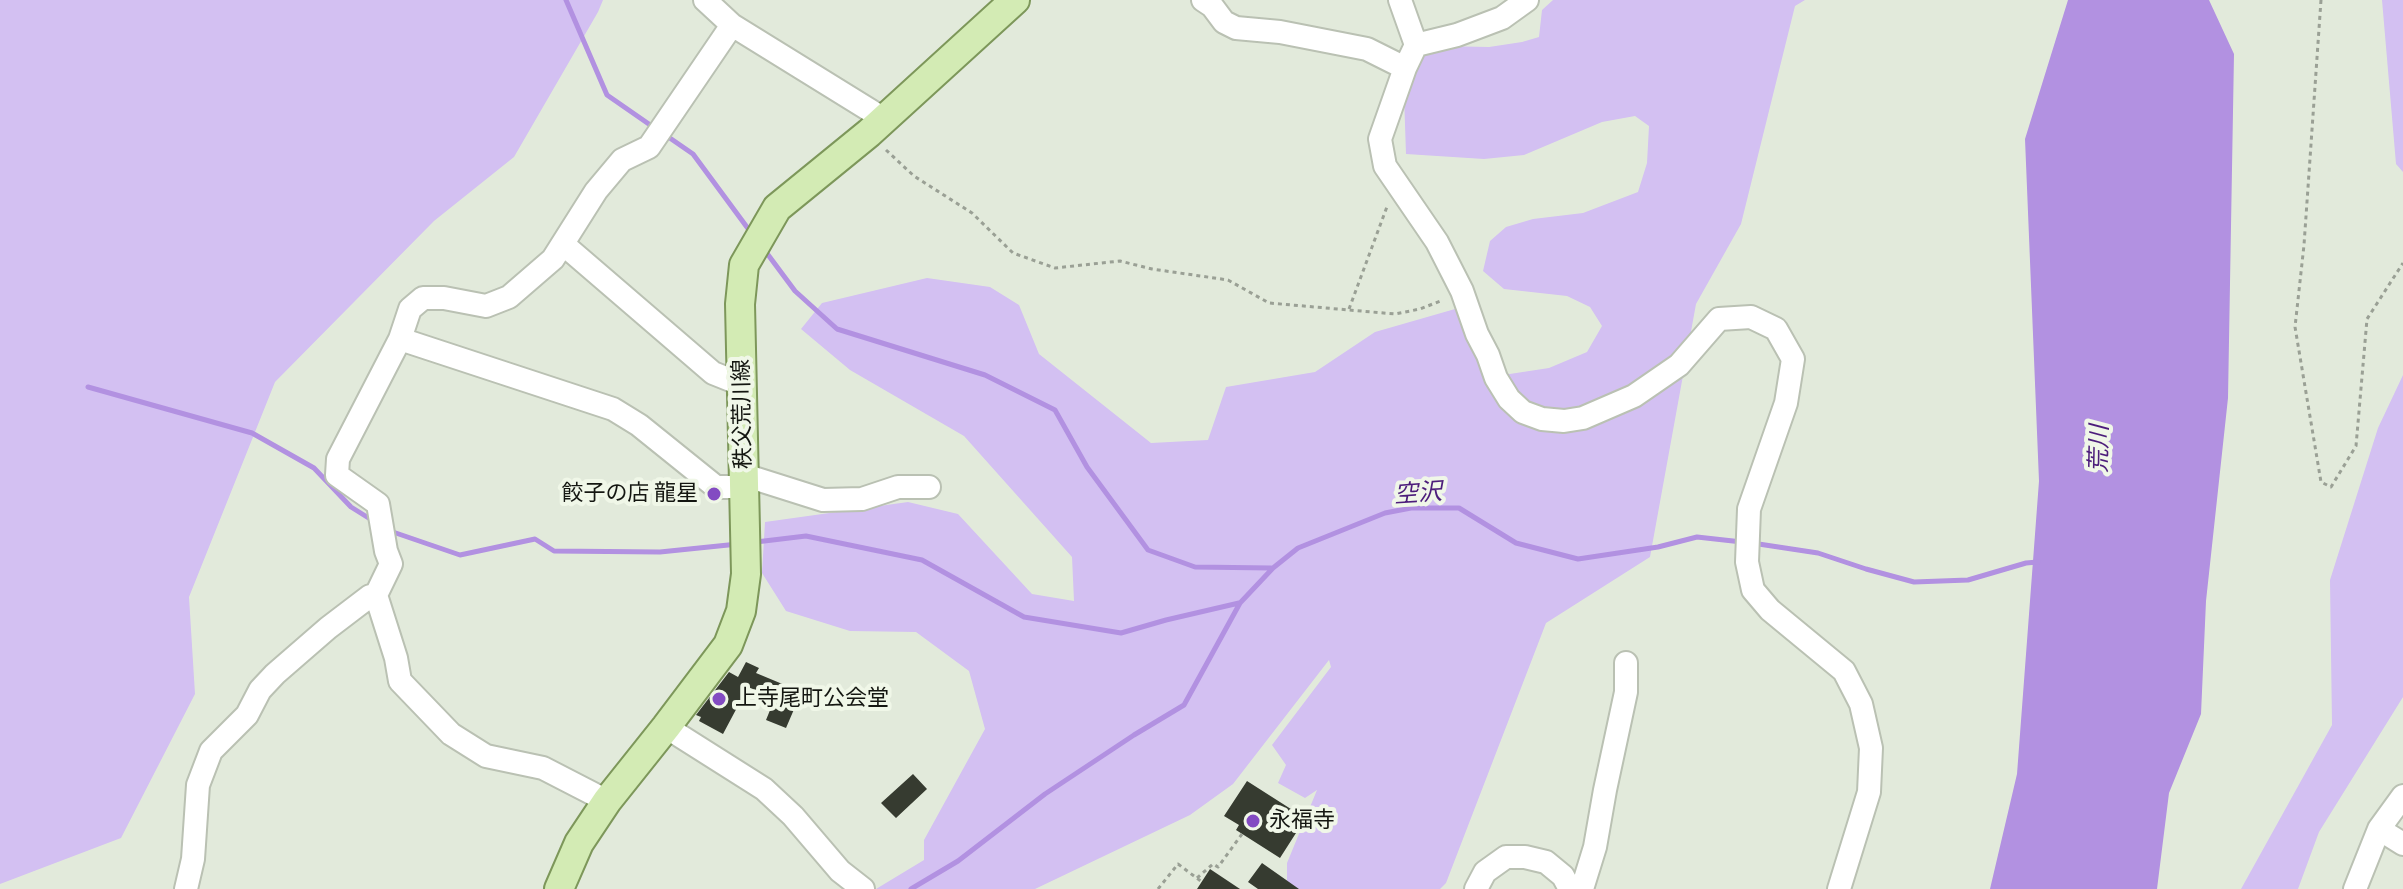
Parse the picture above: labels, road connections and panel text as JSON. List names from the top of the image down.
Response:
{
  "streets": {
    "main road": ["秩父荒川線"]
  },
  "water": ["荒川", "空沢"],
  "places": ["餃子の店 龍星", "上寺尾町公会堂", "永福寺"]
}
